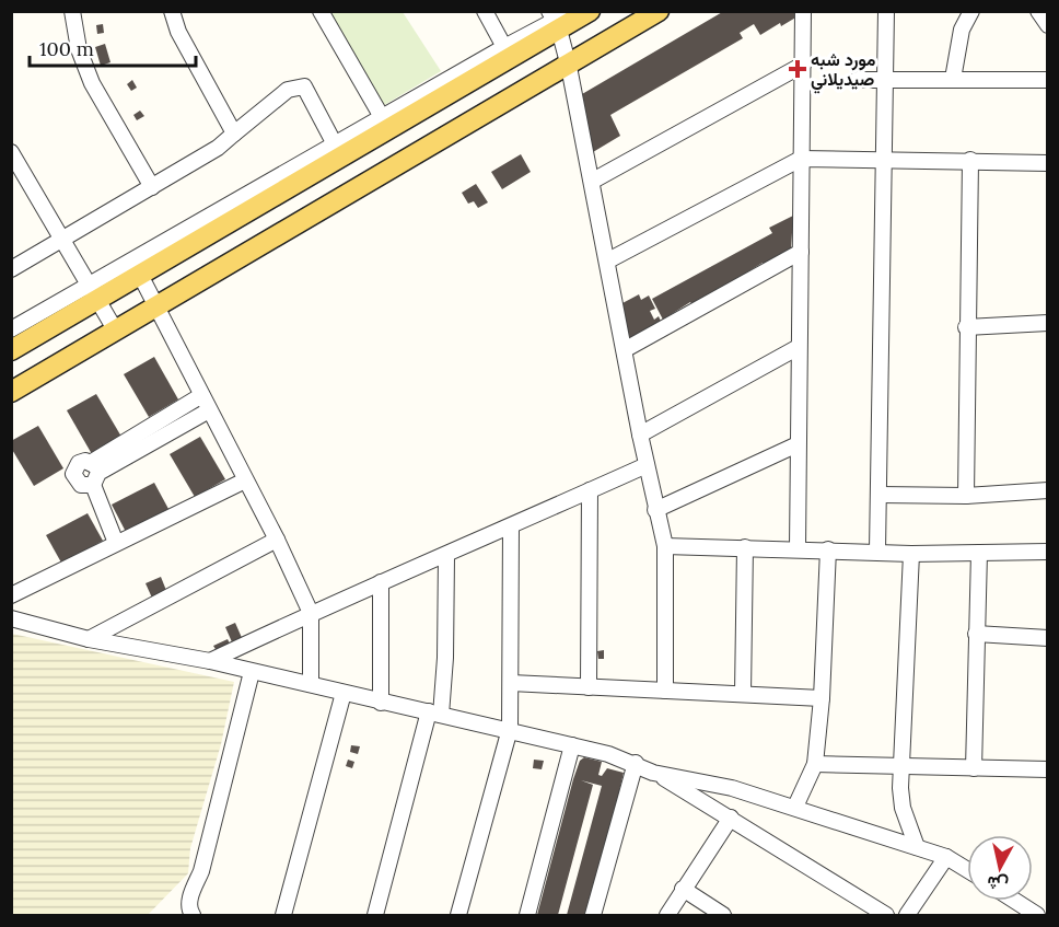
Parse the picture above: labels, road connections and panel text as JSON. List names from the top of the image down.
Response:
{
  "places": {
    "health": ["مورد شبه صيديلاني"]
  },
  "scale_bar": "100 m",
  "north": "bottom"
}
